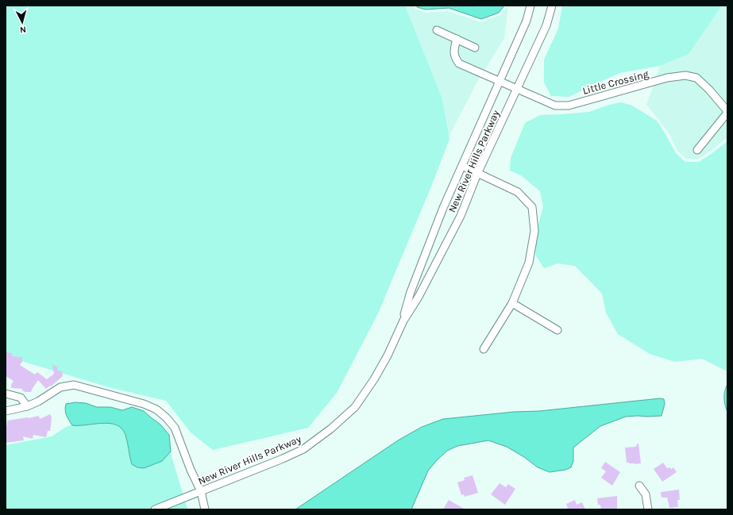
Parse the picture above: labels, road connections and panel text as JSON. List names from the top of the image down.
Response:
{
  "streets": {
    "street": ["Little Crossing", "New River Hills Parkway"]
  },
  "crossings": [
    ["Little Crossing", "New River Hills Parkway"]
  ],
  "north": "bottom"
}
